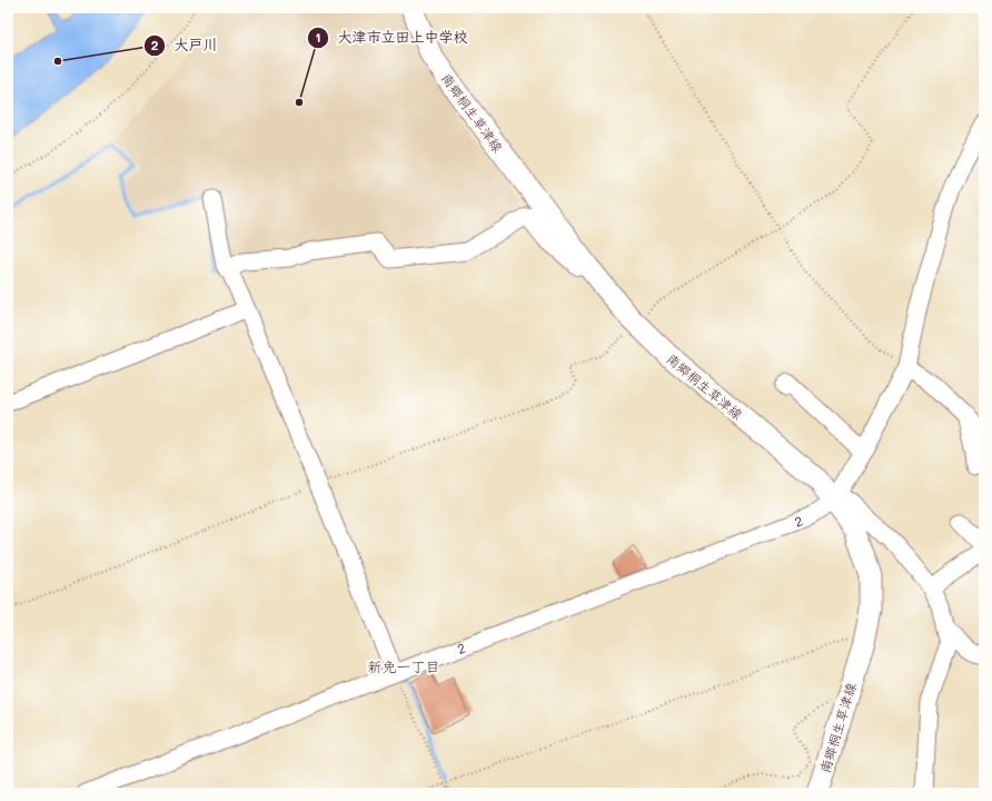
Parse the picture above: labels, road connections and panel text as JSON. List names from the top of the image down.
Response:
{
  "streets": {
    "main road": ["南郷桐生草津線"],
    "street": ["2"]
  },
  "crossings": [
    ["南郷桐生草津線", "2"]
  ],
  "districts": ["新免一丁目"],
  "places": ["大戸川", "大津市立田上中学校"]
}
